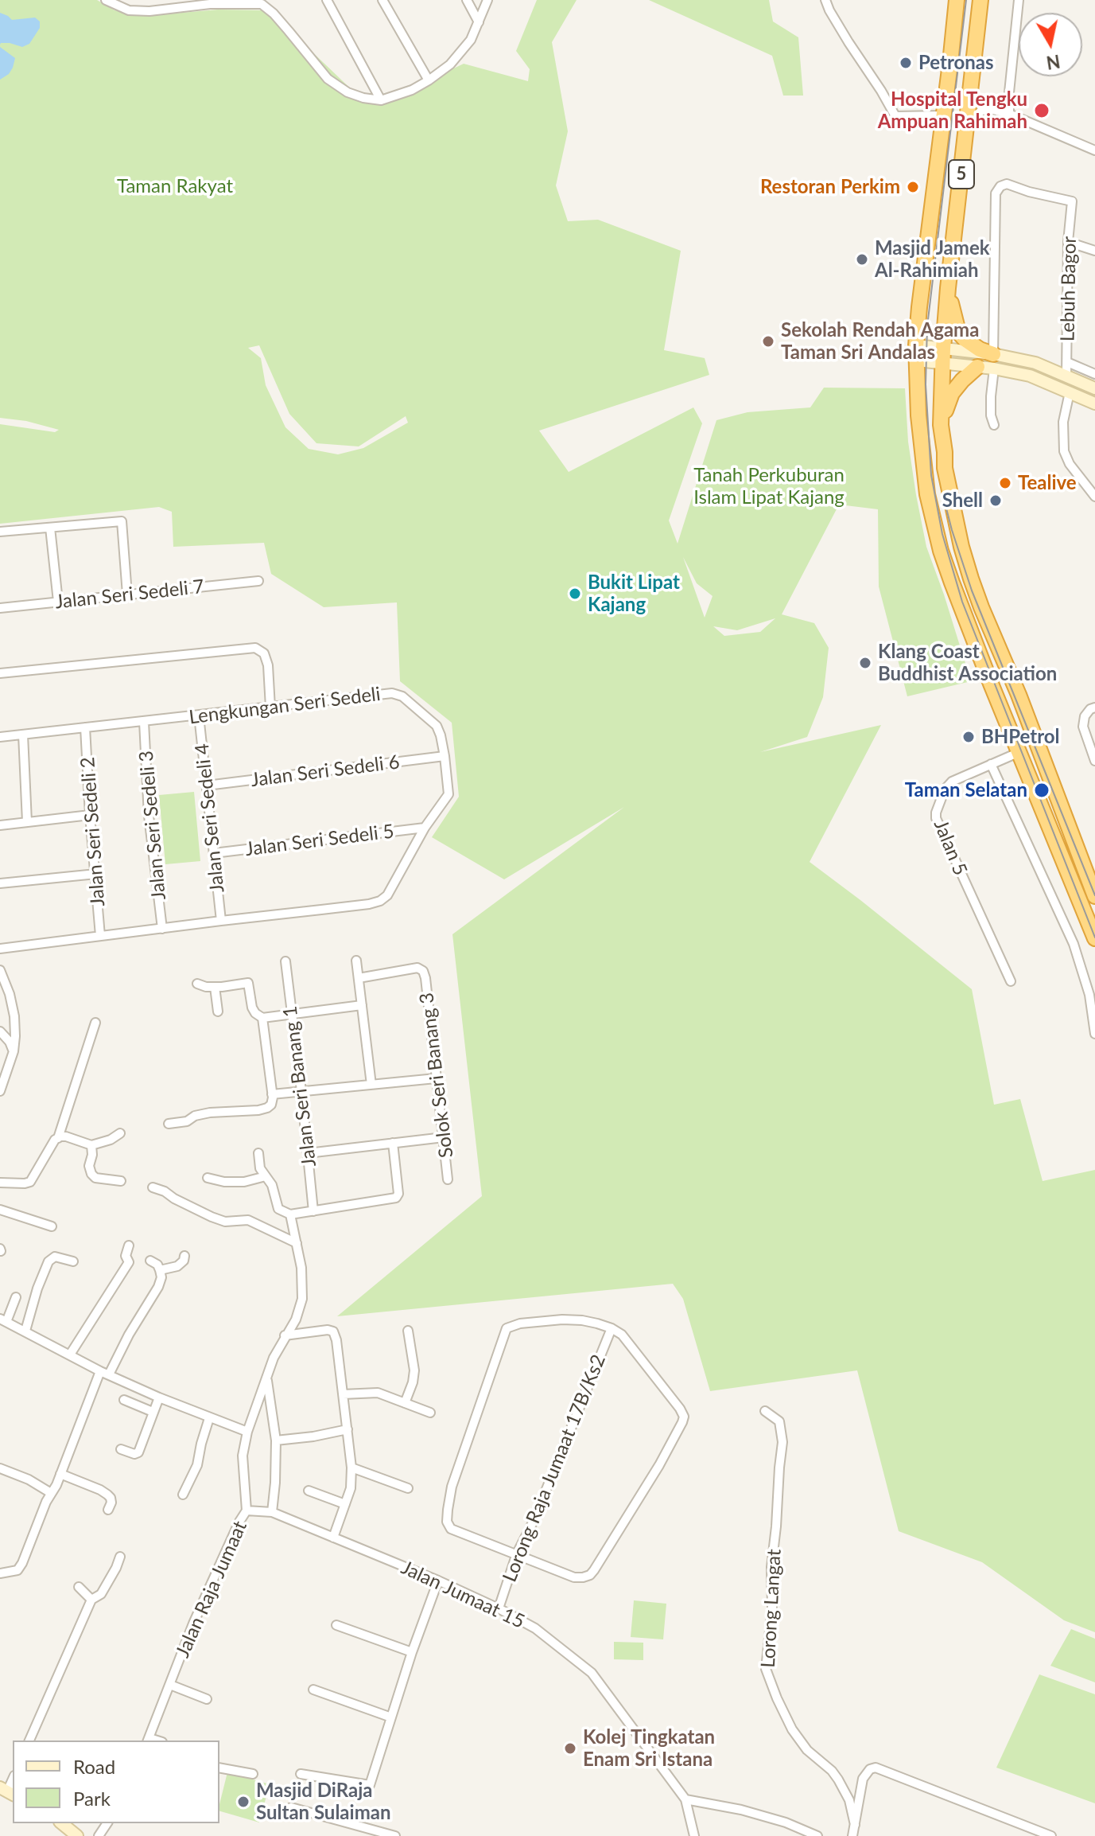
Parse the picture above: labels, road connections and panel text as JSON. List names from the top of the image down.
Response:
{
  "streets": {
    "highway": ["5"],
    "street": [
      "Lebuh Bagor",
      "Jalan Seri Sedeli 7",
      "Lengkungan Seri Sedeli",
      "Jalan Seri Sedeli 6",
      "Jalan Seri Sedeli 4",
      "Jalan Seri Sedeli 3",
      "Jalan Seri Sedeli 2",
      "Jalan Seri Sedeli 5",
      "Jalan 5",
      "Solok Seri Banang 3",
      "Jalan Seri Banang 1",
      "Lorong Raja Jumaat 17B/Ks2",
      "Jalan Raja Jumaat",
      "Jalan Jumaat 15",
      "Lorong Langat"
    ]
  },
  "crossings": [
    ["5", "Jalan 5"],
    ["Lengkungan Seri Sedeli", "Jalan Seri Sedeli 6"],
    ["Lengkungan Seri Sedeli", "Jalan Seri Sedeli 4"],
    ["Lengkungan Seri Sedeli", "Jalan Seri Sedeli 3"],
    ["Lengkungan Seri Sedeli", "Jalan Seri Sedeli 2"],
    ["Lengkungan Seri Sedeli", "Jalan Seri Sedeli 5"],
    ["Jalan Seri Sedeli 6", "Jalan Seri Sedeli 4"],
    ["Jalan Seri Sedeli 4", "Jalan Seri Sedeli 5"],
    ["Lorong Raja Jumaat 17B/Ks2", "Jalan Jumaat 15"],
    ["Jalan Raja Jumaat", "Jalan Jumaat 15"]
  ],
  "parks": ["Taman Rakyat", "Tanah Perkuburan Islam Lipat Kajang"],
  "places": [
    "Petronas",
    "Hospital Tengku Ampuan Rahimah",
    "Restoran Perkim",
    "Masjid Jamek Al-Rahimiah",
    "Sekolah Rendah Agama Taman Sri Andalas",
    "Tealive",
    "Shell",
    "Bukit Lipat Kajang",
    "Klang Coast Buddhist Association",
    "BHPetrol",
    "Taman Selatan",
    "Kolej Tingkatan Enam Sri Istana",
    "Masjid DiRaja Sultan Sulaiman"
  ],
  "legend": ["Road", "Park"],
  "north": "bottom"
}
